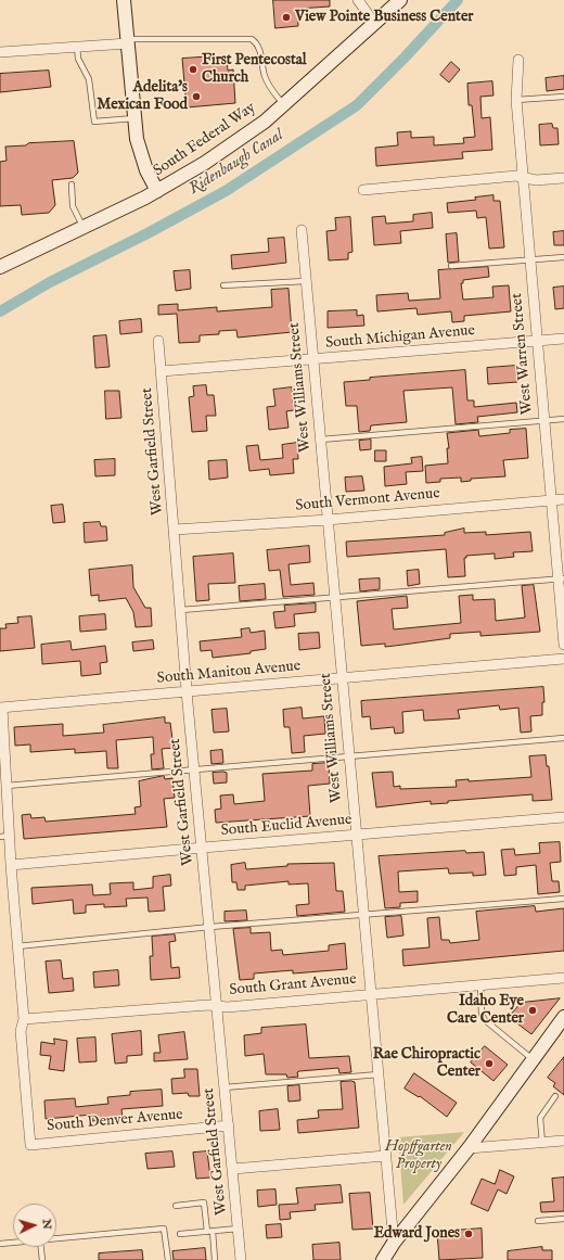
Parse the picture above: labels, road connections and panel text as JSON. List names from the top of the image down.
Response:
{
  "streets": {
    "street": [
      "South Federal Way",
      "South Michigan Avenue",
      "West Warren Street",
      "West Williams Street",
      "West Garfield Street",
      "South Vermont Avenue",
      "South Manitou Avenue",
      "South Euclid Avenue",
      "South Grant Avenue",
      "South Denver Avenue"
    ]
  },
  "crossings": [
    ["South Michigan Avenue", "West Warren Street"],
    ["South Michigan Avenue", "West Williams Street"],
    ["South Michigan Avenue", "West Garfield Street"],
    ["West Warren Street", "South Vermont Avenue"],
    ["West Williams Street", "South Vermont Avenue"],
    ["West Williams Street", "South Manitou Avenue"],
    ["West Williams Street", "South Euclid Avenue"],
    ["West Williams Street", "South Grant Avenue"],
    ["West Garfield Street", "South Vermont Avenue"],
    ["West Garfield Street", "South Manitou Avenue"],
    ["West Garfield Street", "South Euclid Avenue"],
    ["West Garfield Street", "South Grant Avenue"],
    ["West Garfield Street", "South Denver Avenue"],
    ["South Grant Avenue", "South Denver Avenue"]
  ],
  "water": ["Ridenbaugh Canal"],
  "parks": ["Hopffgarten Property"],
  "places": [
    "View Pointe Business Center",
    "First Pentecostal Church",
    "Adelita's Mexican Food",
    "Idaho Eye Care Center",
    "Rae Chiropractic Center",
    "Edward Jones"
  ],
  "north": "right"
}
